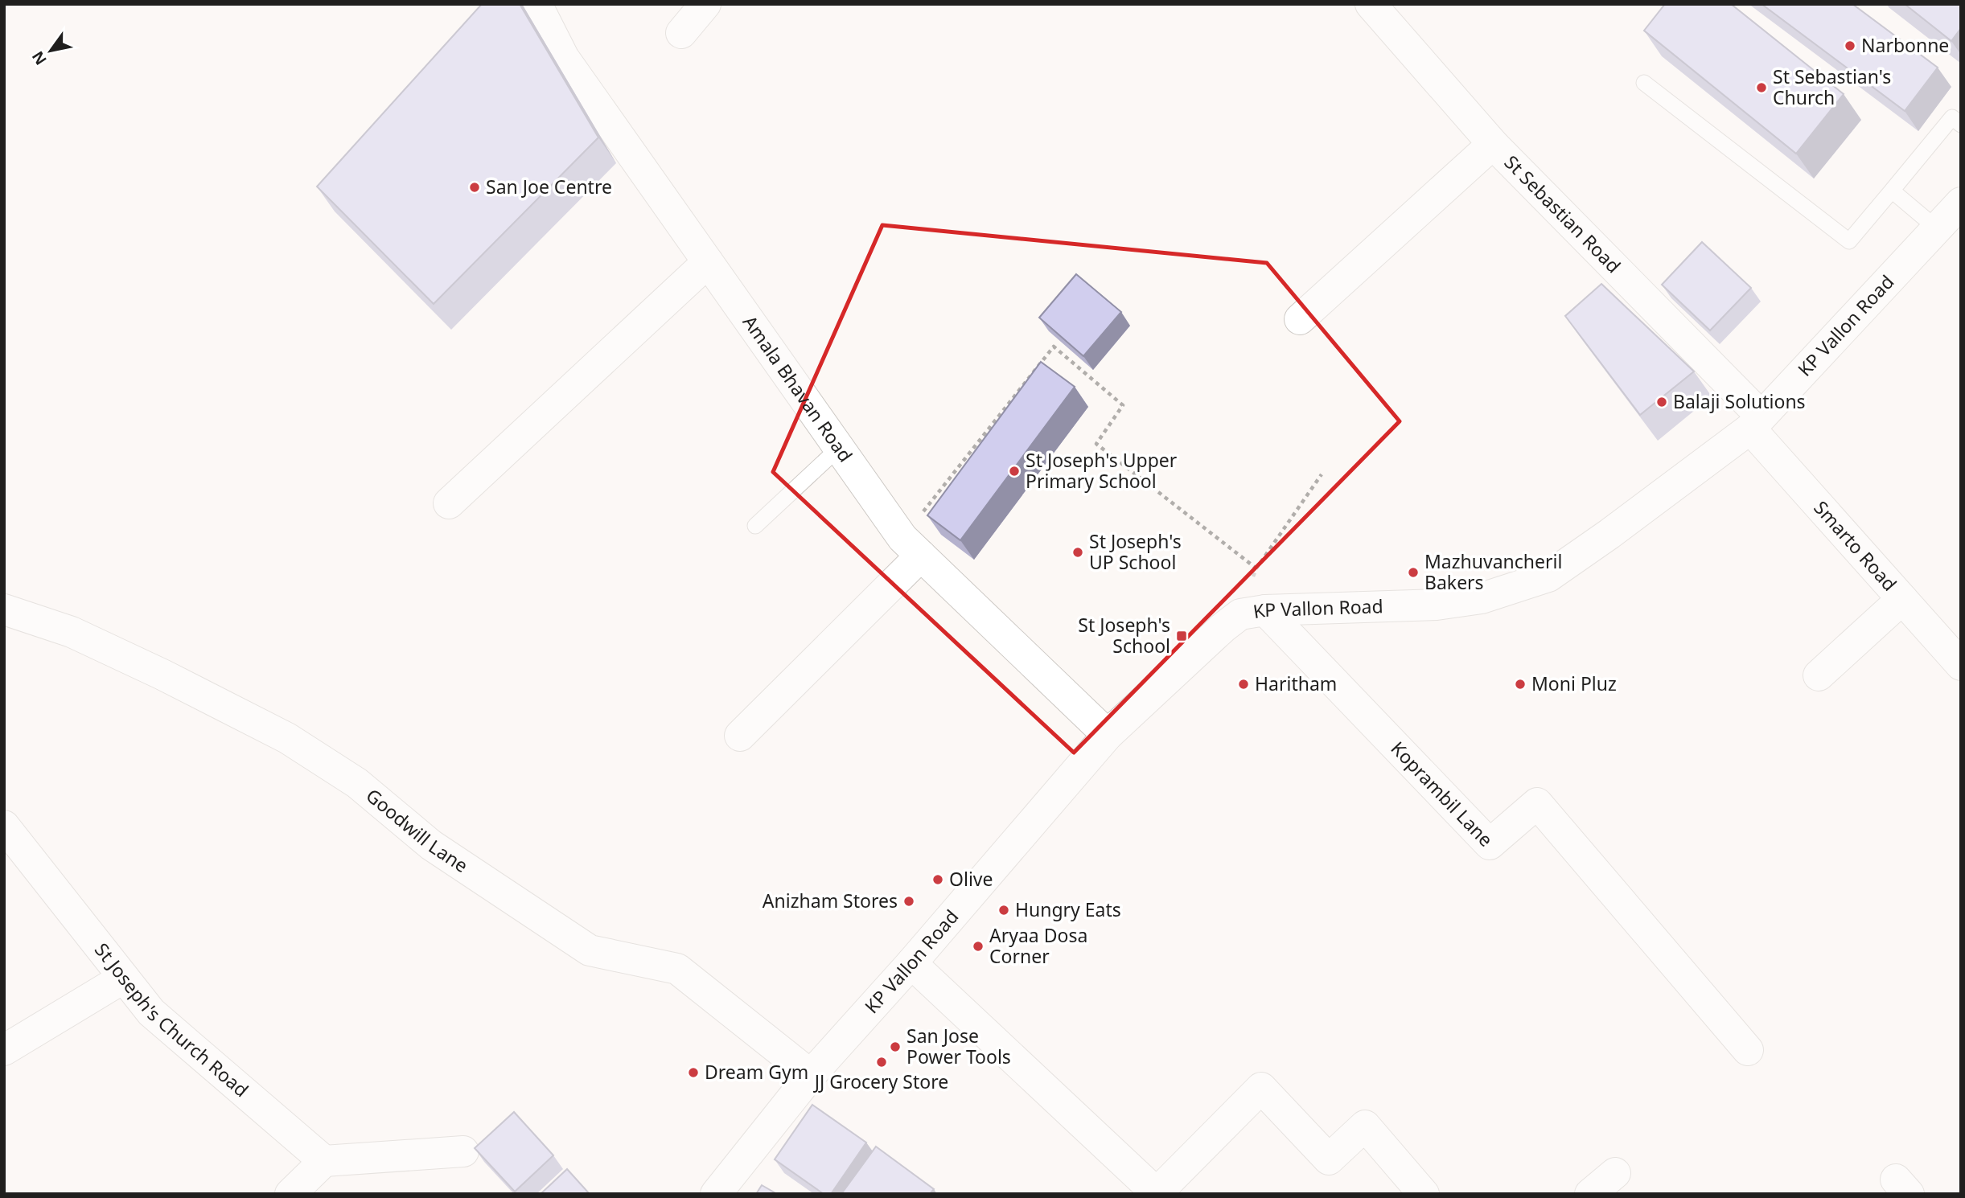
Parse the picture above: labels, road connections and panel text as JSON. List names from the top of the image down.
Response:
{
  "streets": {
    "street": [
      "St Sebastian Road",
      "KP Vallon Road",
      "Amala Bhavan Road",
      "Smarto Road",
      "Koprambil Lane",
      "Goodwill Lane",
      "St Joseph's Church Road"
    ]
  },
  "crossings": [
    ["St Sebastian Road", "KP Vallon Road"],
    ["St Sebastian Road", "Smarto Road"],
    ["KP Vallon Road", "Amala Bhavan Road"],
    ["KP Vallon Road", "Smarto Road"],
    ["KP Vallon Road", "Koprambil Lane"],
    ["KP Vallon Road", "Goodwill Lane"]
  ],
  "places": {
    "other": [
      "Narbonne",
      "St Sebastian's Church",
      "San Joe Centre",
      "Balaji Solutions",
      "St Joseph's Upper Primary School",
      "St Joseph's UP School",
      "Mazhuvancheril Bakers",
      "Haritham",
      "Moni Pluz",
      "Olive",
      "Anizham Stores",
      "Hungry Eats",
      "Aryaa Dosa Corner",
      "San Jose Power Tools",
      "JJ Grocery Store",
      "Dream Gym"
    ],
    "transit": ["St Joseph's School"]
  },
  "north": "bottom left"
}
